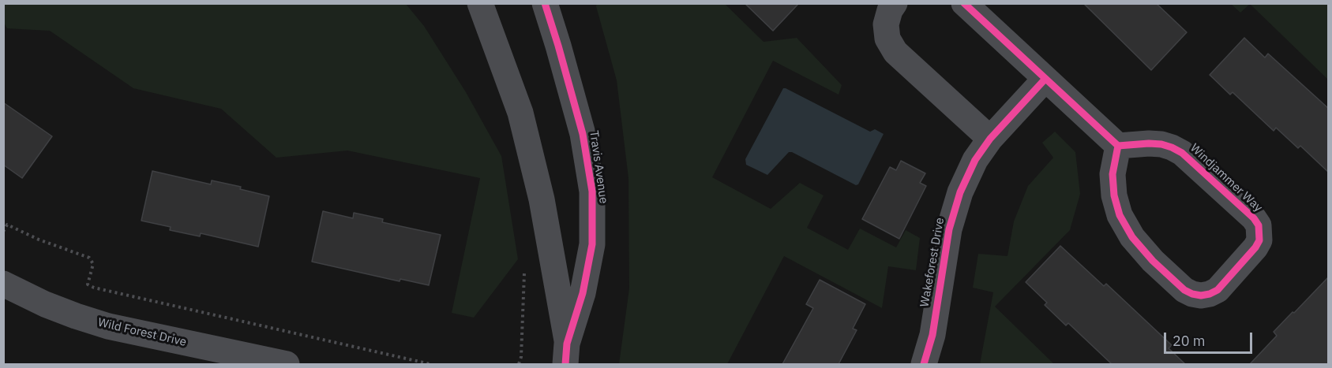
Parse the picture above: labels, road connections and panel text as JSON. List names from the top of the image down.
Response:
{
  "streets": {
    "street": [
      "Travis Avenue",
      "Windjammer Way",
      "Wakeforest Drive",
      "Wild Forest Drive"
    ]
  },
  "scale_bar": "20 m"
}
